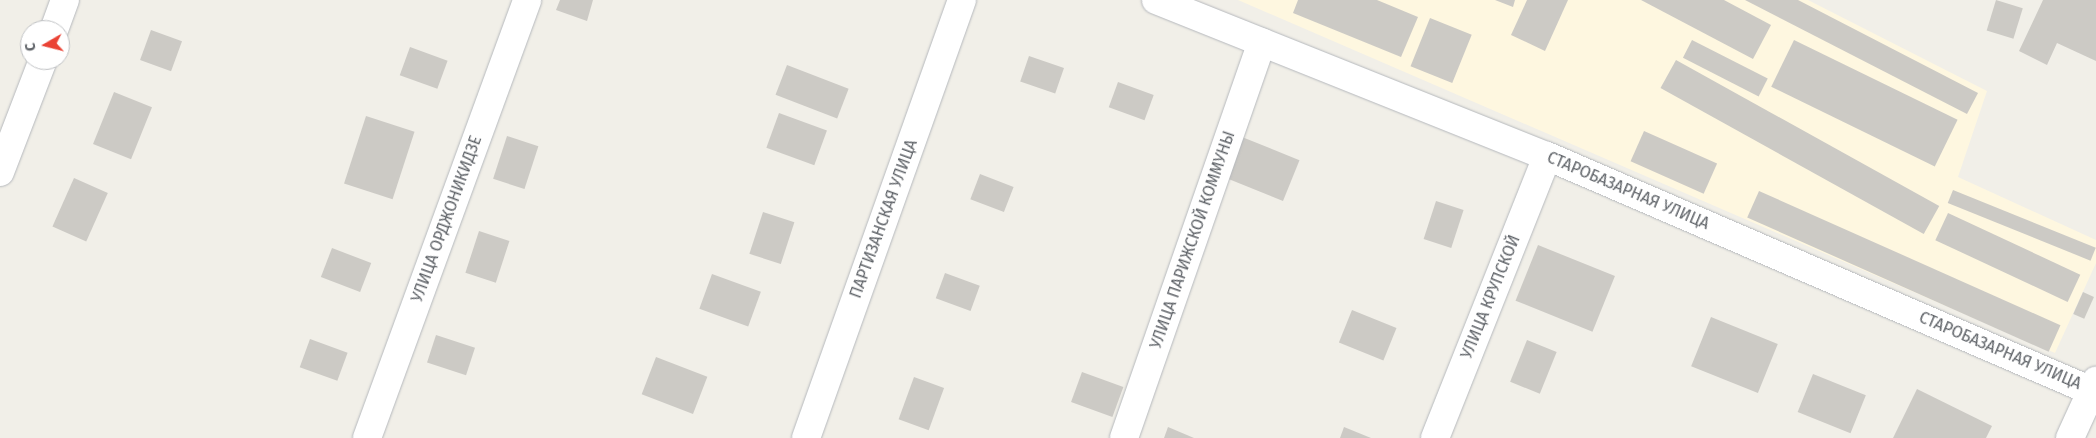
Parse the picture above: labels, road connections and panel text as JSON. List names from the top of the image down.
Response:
{
  "streets": {
    "street": [
      "СТАРОБАЗАРНАЯ УЛИЦА",
      "УЛИЦА ОРДЖОНИКИДЗЕ",
      "ПАРТИЗАНСКАЯ УЛИЦА",
      "УЛИЦА ПАРИЖСКОЙ КОММУНЫ",
      "УЛИЦА КРУПСКОЙ"
    ]
  },
  "crossings": [
    ["СТАРОБАЗАРНАЯ УЛИЦА", "УЛИЦА ПАРИЖСКОЙ КОММУНЫ"],
    ["СТАРОБАЗАРНАЯ УЛИЦА", "УЛИЦА КРУПСКОЙ"]
  ],
  "north": "left"
}
